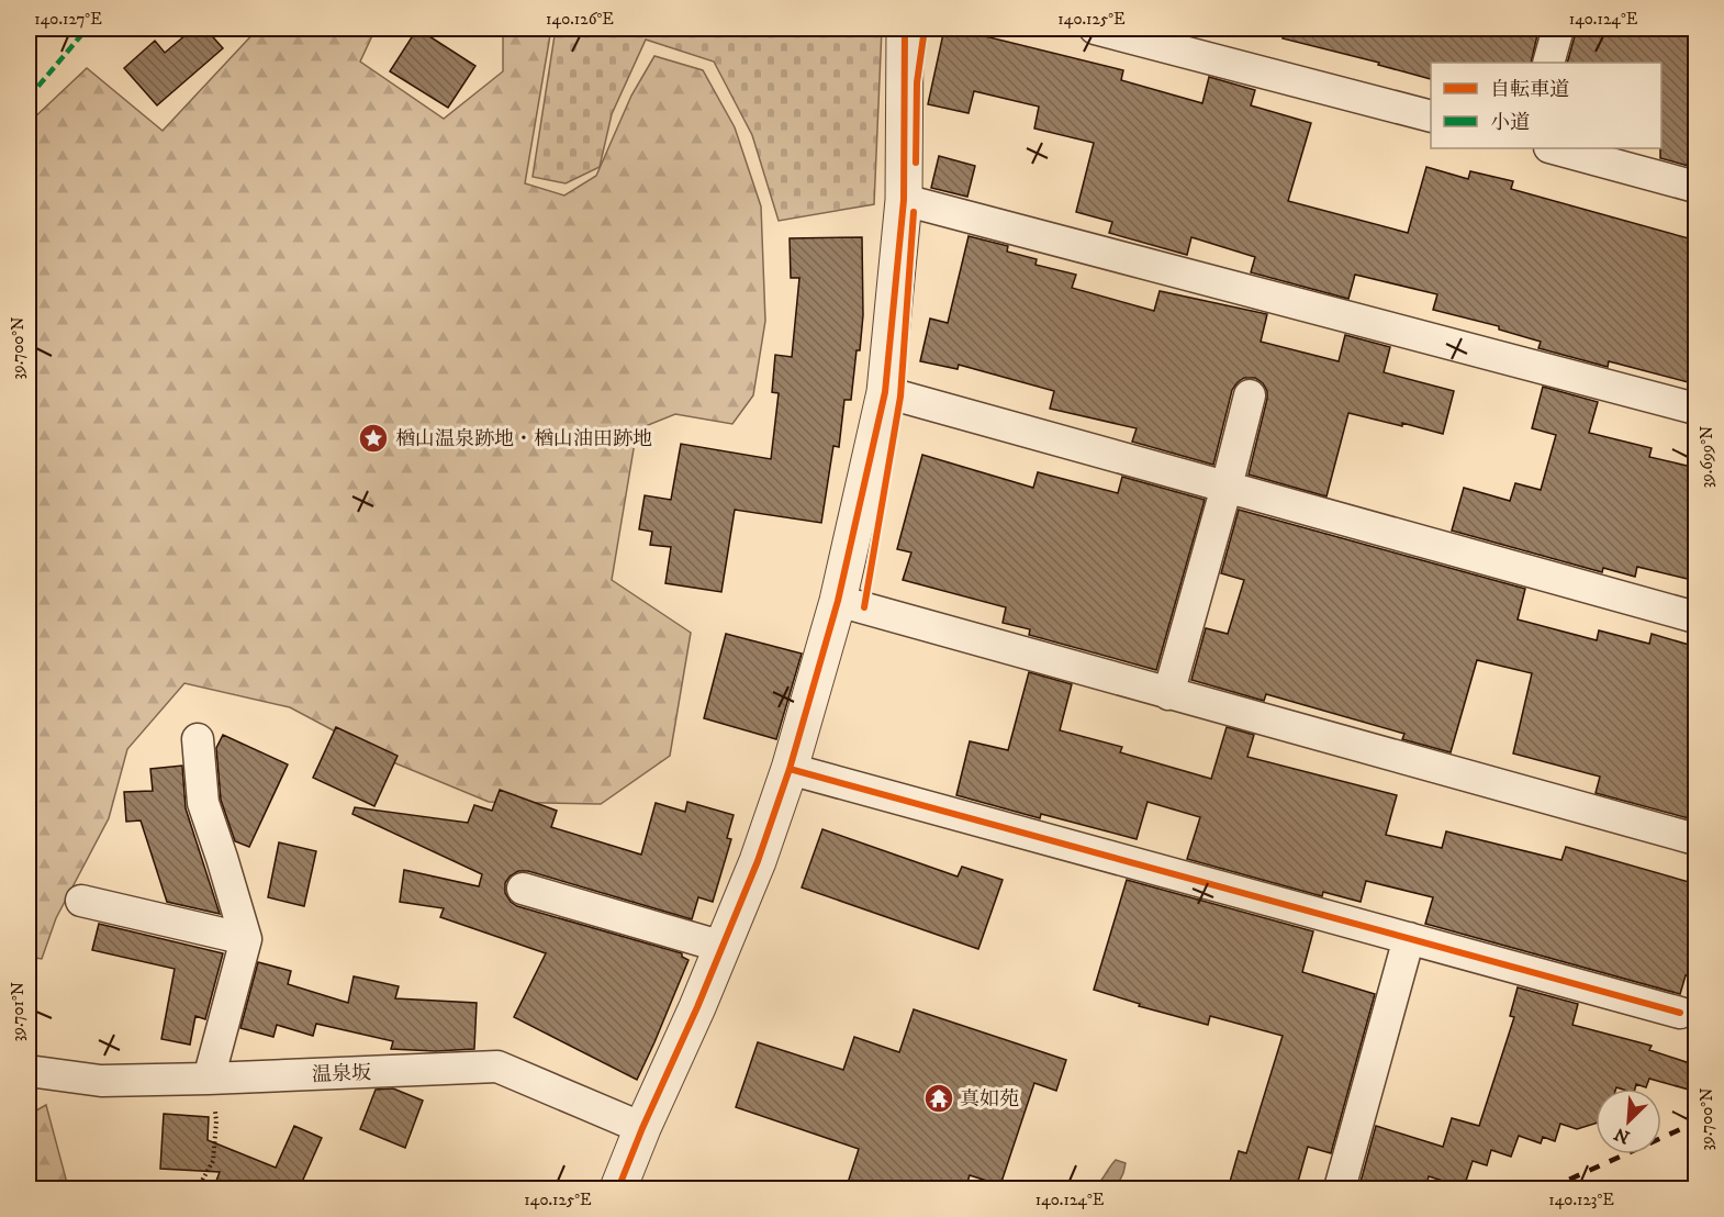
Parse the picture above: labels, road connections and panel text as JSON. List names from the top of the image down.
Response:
{
  "streets": {
    "street": ["温泉坂"]
  },
  "places": {
    "place": ["楢山温泉跡地・楢山油田跡地"],
    "temple": ["真如苑"]
  },
  "legend": ["自転車道", "小道"],
  "north": "bottom left",
  "coordinates": [
    "140.127°E",
    "140.126°E",
    "140.125°E",
    "140.124°E",
    "39.700°N",
    "39.699°N",
    "39.701°N",
    "140.123°E"
  ]
}
